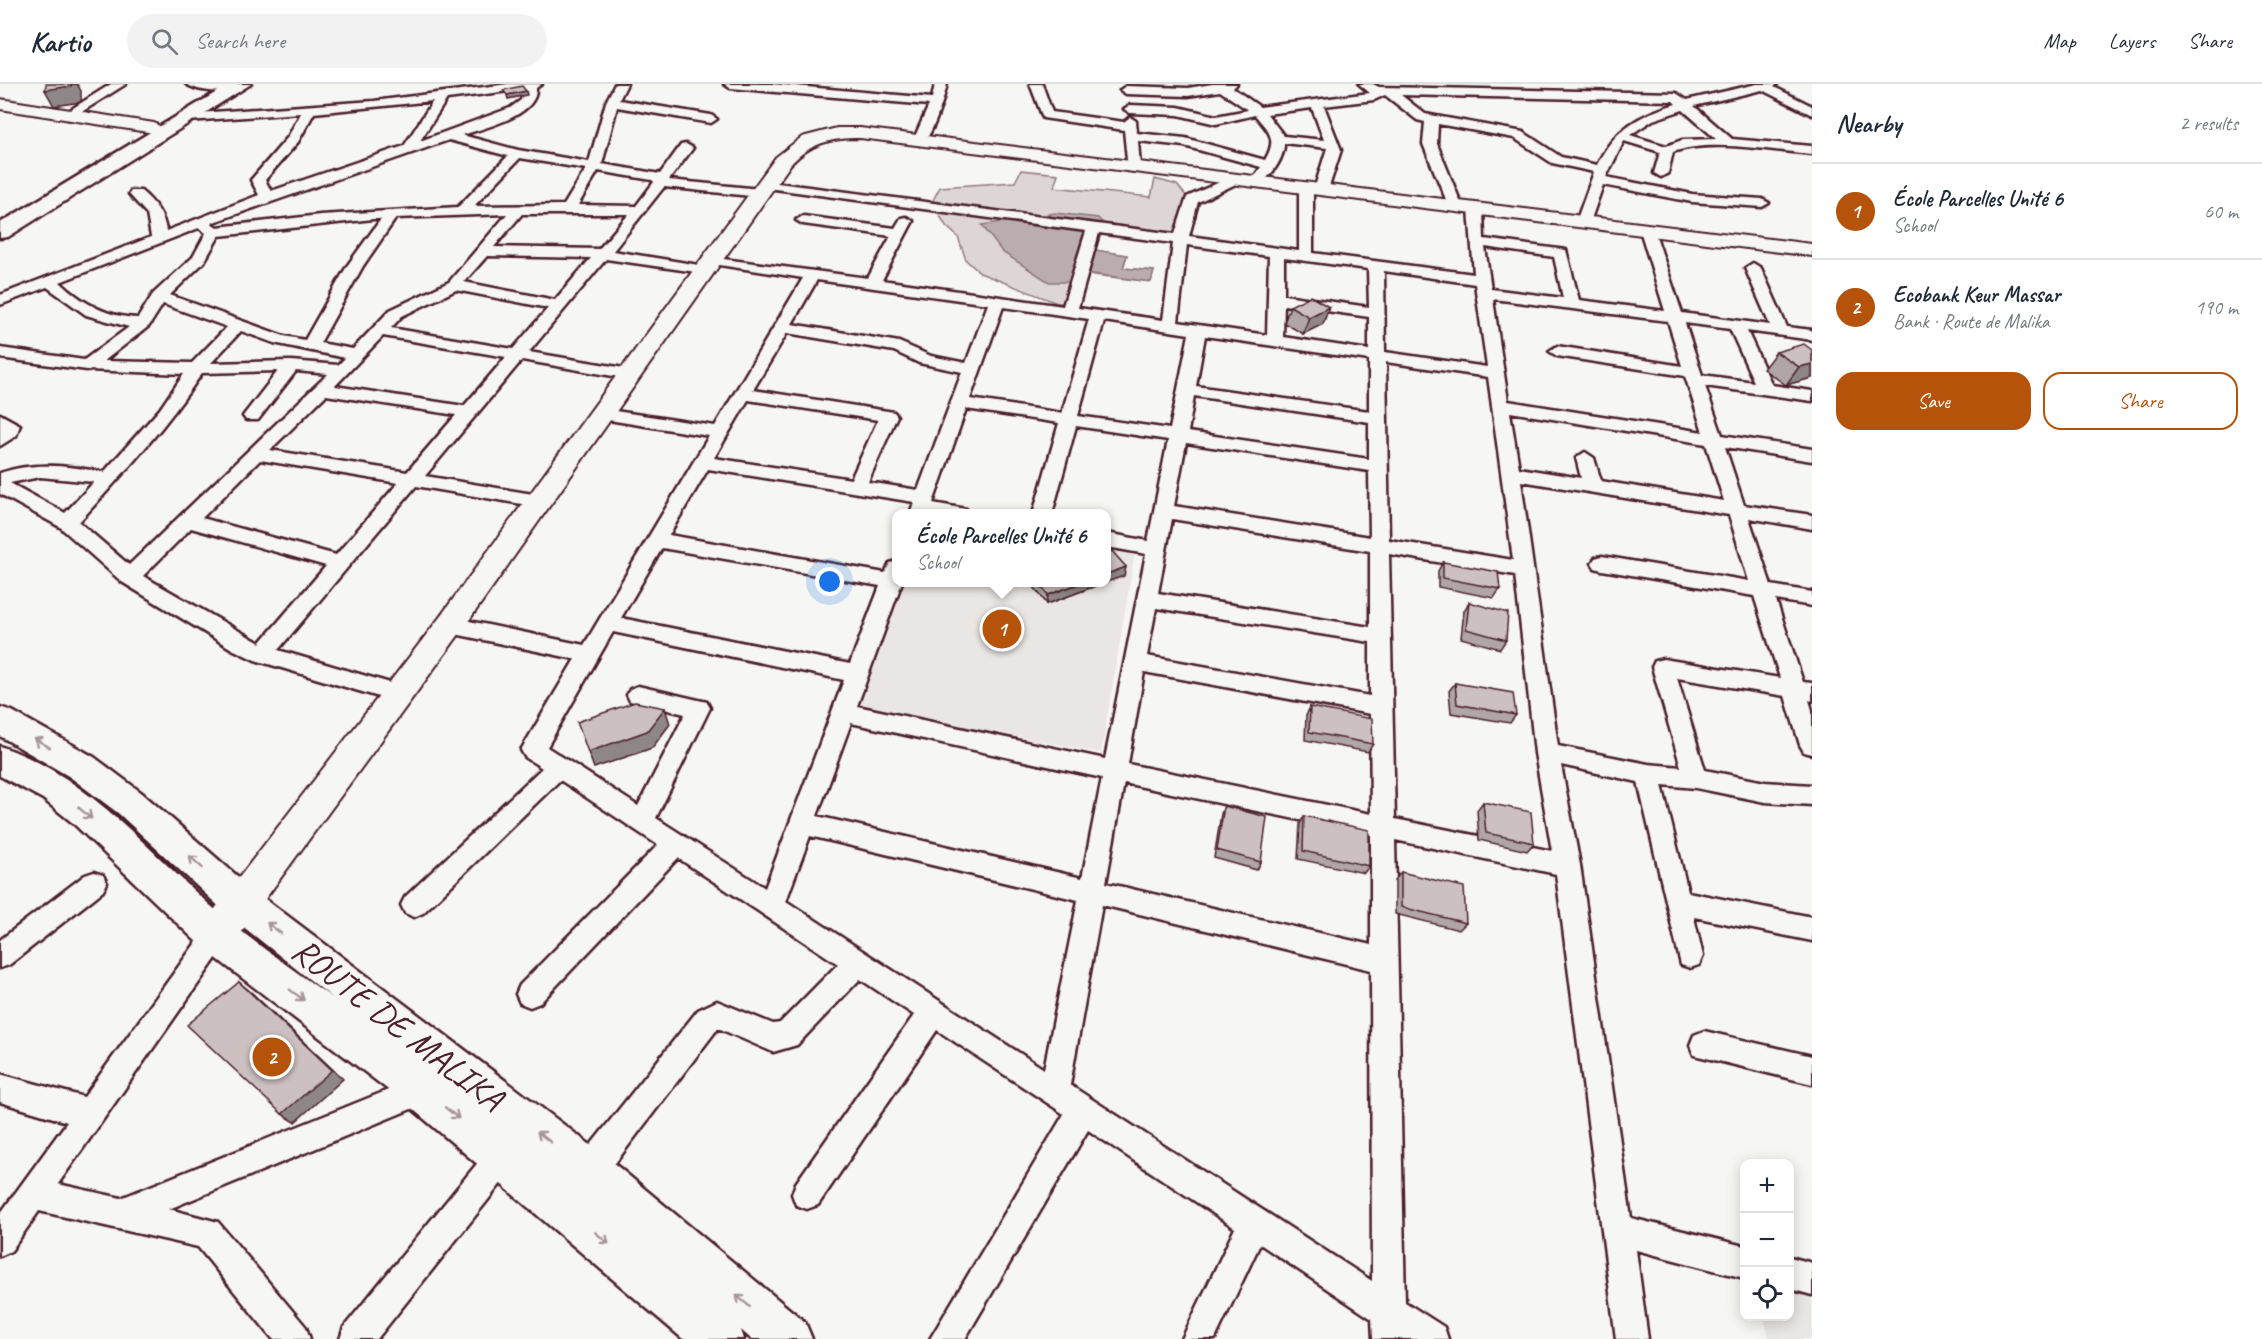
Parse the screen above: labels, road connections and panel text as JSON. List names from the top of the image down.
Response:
{
  "streets": {
    "main road": ["ROUTE DE MALIKA"]
  },
  "page": {
    "header": "Kartio",
    "search": "Search here",
    "nav": ["Map", "Layers", "Share"],
    "heading": ["Nearby", "2 results"],
    "list": [
      {
        "mark": "1",
        "name": "École Parcelles Unité 6",
        "note": "School",
        "value": "60 m"
      },
      {
        "mark": "2",
        "name": "Ecobank Keur Massar",
        "note": "Bank · Route de Malika",
        "value": "190 m"
      }
    ],
    "buttons": ["Save", "Share"],
    "popup": ["École Parcelles Unité 6", "School"],
    "pins": ["1", "2"],
    "map_buttons": ["+", "−"]
  }
}
